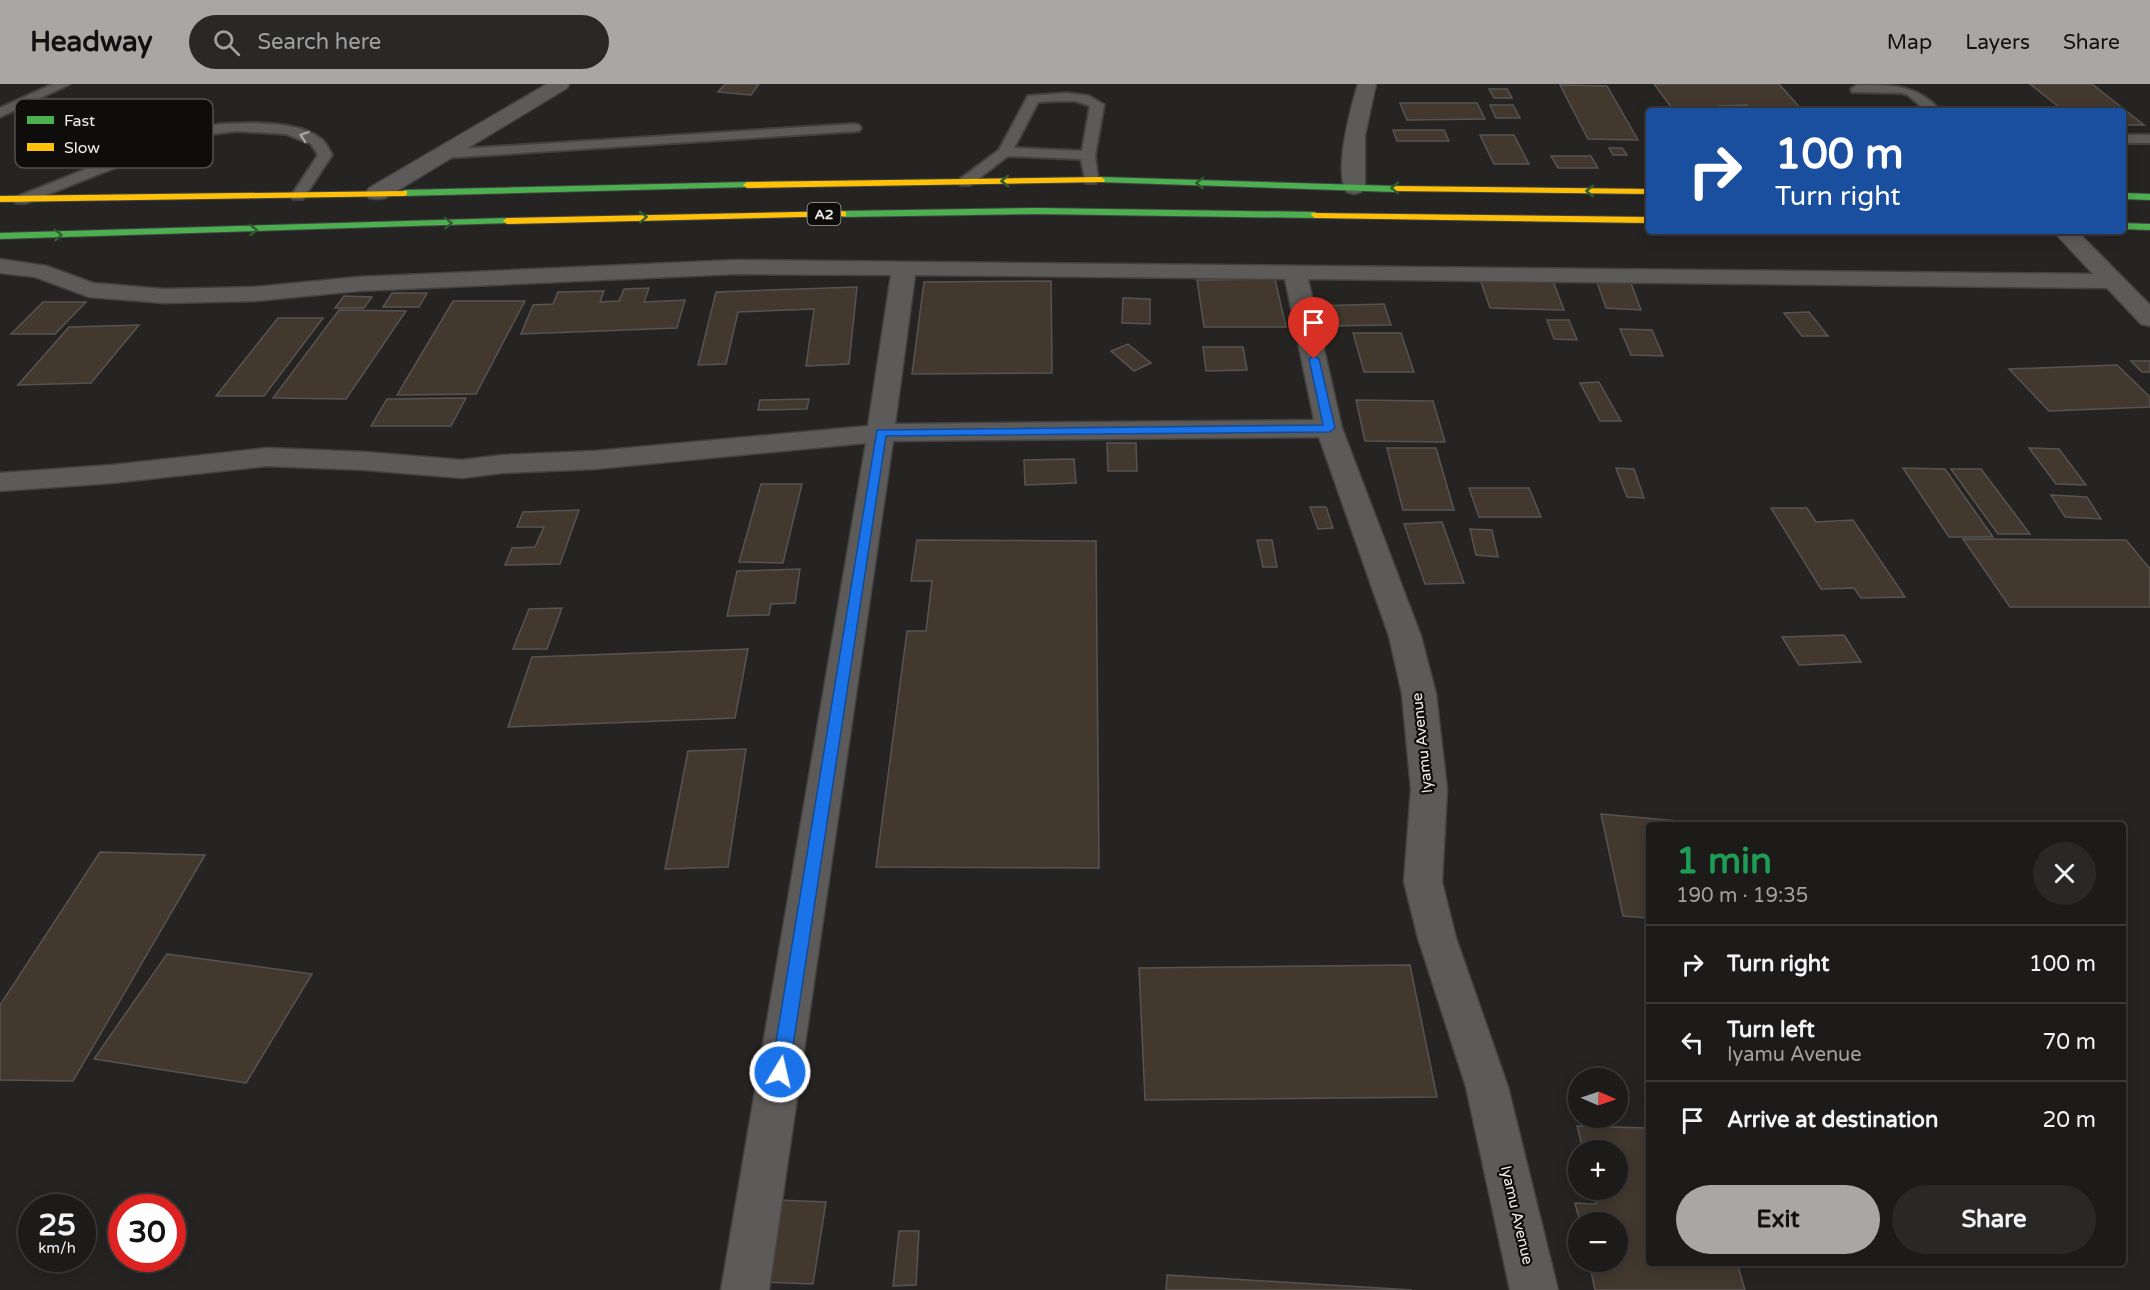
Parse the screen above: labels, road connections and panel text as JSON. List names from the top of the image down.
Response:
{
  "streets": {
    "highway": ["A2"],
    "street": ["Iyamu Avenue"]
  },
  "legend": ["Fast", "Slow"],
  "north": "right",
  "page": {
    "header": "Headway",
    "search": "Search here",
    "nav": ["Map", "Layers", "Share"],
    "turn": ["100 m", "Turn right"],
    "heading": ["1 min", "190 m · 19:35"],
    "list": [
      {
        "name": "Turn right",
        "value": "100 m"
      },
      {
        "name": "Turn left",
        "note": "Iyamu Avenue",
        "value": "70 m"
      },
      {
        "name": "Arrive at destination",
        "value": "20 m"
      }
    ],
    "map_buttons": ["+", "−"],
    "buttons": ["Exit", "Share"],
    "speed": "25 km/h",
    "limit": "30"
  }
}
